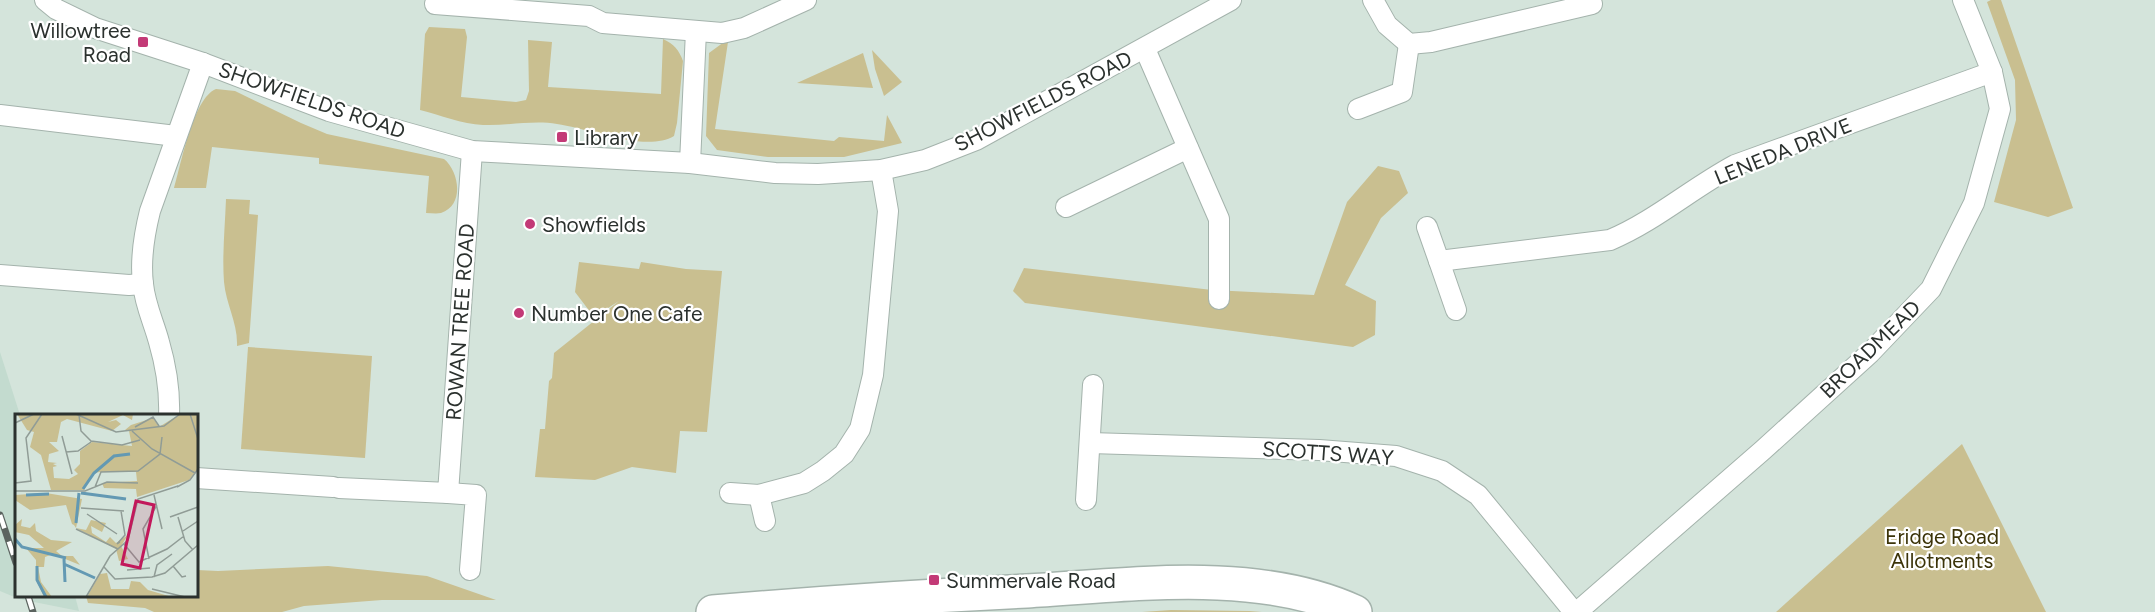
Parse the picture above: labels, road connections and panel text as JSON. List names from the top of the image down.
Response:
{
  "streets": {
    "street": [
      "SHOWFIELDS ROAD",
      "LENEDA DRIVE",
      "ROWAN TREE ROAD",
      "BROADMEAD",
      "SCOTTS WAY"
    ]
  },
  "crossings": [
    ["SHOWFIELDS ROAD", "ROWAN TREE ROAD"],
    ["LENEDA DRIVE", "BROADMEAD"],
    ["BROADMEAD", "SCOTTS WAY"]
  ],
  "parks": ["Eridge Road Allotments"],
  "places": {
    "transit": ["Willowtree Road", "Library", "Summervale Road"],
    "other": ["Showfields", "Number One Cafe"]
  }
}
